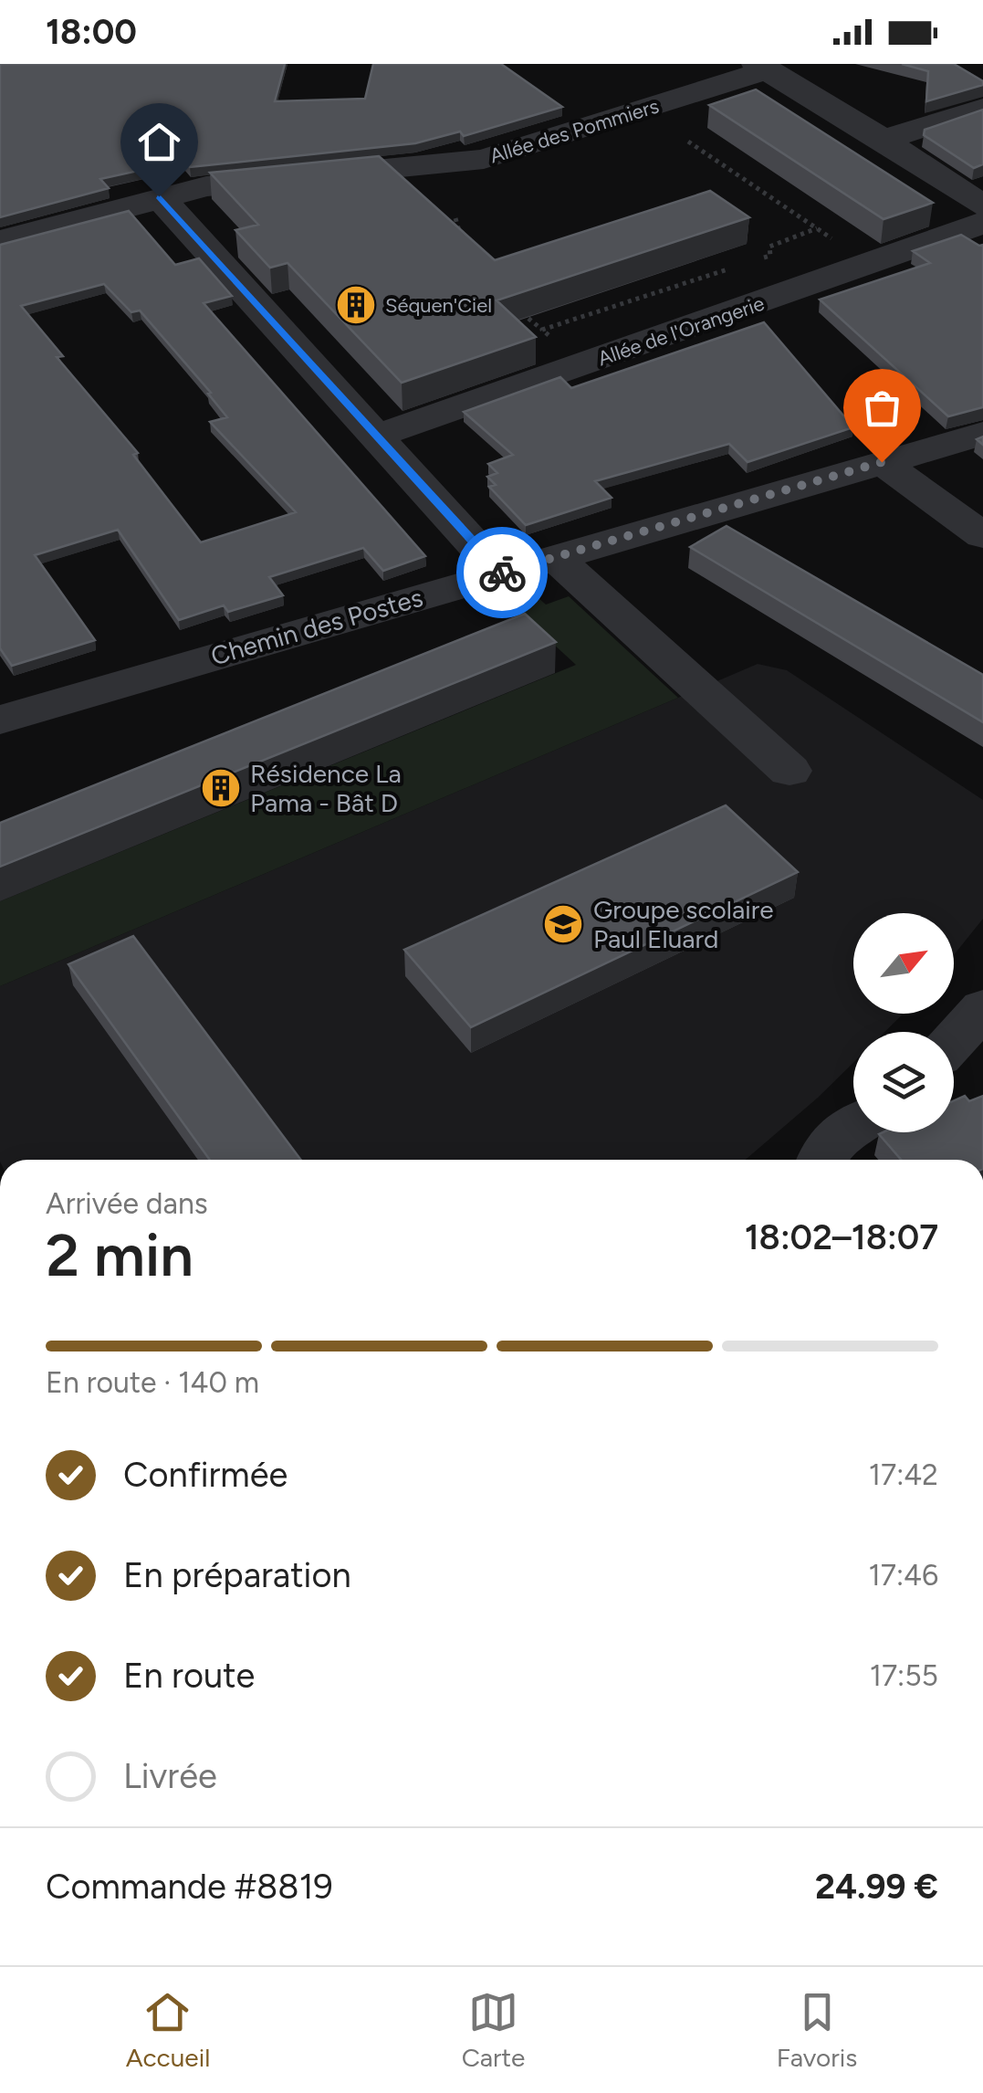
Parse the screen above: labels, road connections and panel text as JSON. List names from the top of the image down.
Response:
{
  "streets": {
    "street": ["Allée des Pommiers", "Allée de l'Orangerie", "Chemin des Postes"]
  },
  "places": {
    "building": ["Séquen'Ciel", "Résidence La Pama - Bât D"],
    "school or university": ["Groupe scolaire Paul Eluard"]
  },
  "north": "top right",
  "page": {
    "status": "18:00",
    "heading": ["2 min", "Arrivée dans", "18:02–18:07"],
    "panel": ["Commande #8819", "24.99 €"],
    "bar": "En route · 140 m",
    "list": [
      ["Confirmée", "17:42"],
      ["En préparation", "17:46"],
      ["En route", "17:55"],
      "Livrée"
    ],
    "tabs": ["Accueil", "Carte", "Favoris"]
  }
}
